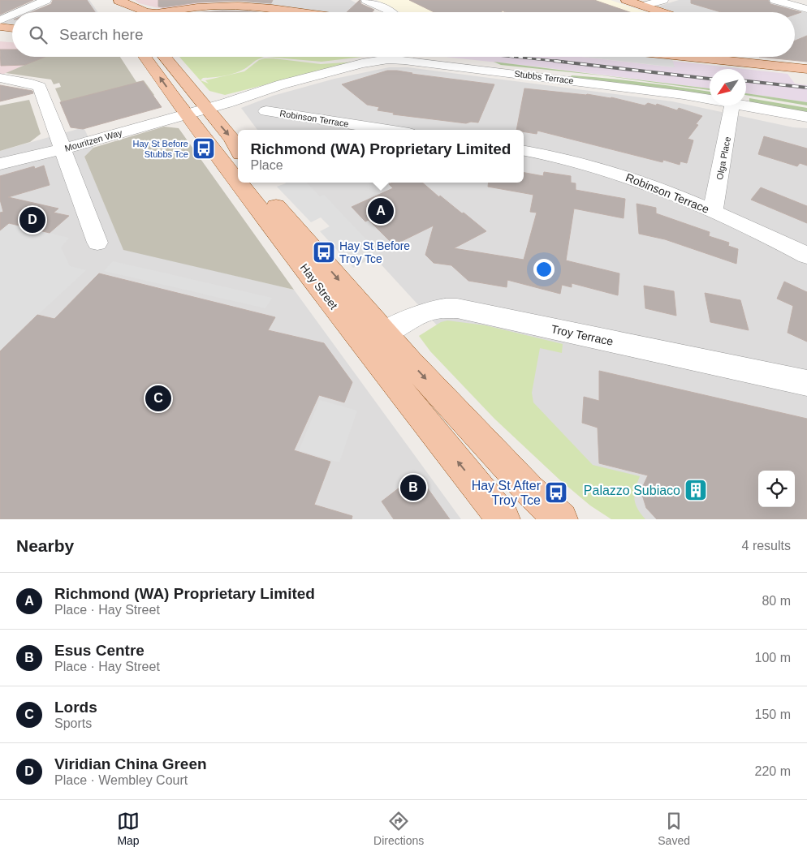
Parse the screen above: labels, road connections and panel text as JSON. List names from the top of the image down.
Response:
{
  "streets": {
    "main road": ["Hay Street"],
    "street": [
      "Stubbs Terrace",
      "Robinson Terrace",
      "Mouritzen Way",
      "Olga Place",
      "Troy Terrace"
    ]
  },
  "crossings": [
    ["Stubbs Terrace", "Mouritzen Way"],
    ["Stubbs Terrace", "Hay Street"],
    ["Robinson Terrace", "Olga Place"],
    ["Mouritzen Way", "Hay Street"],
    ["Hay Street", "Troy Terrace"]
  ],
  "places": {
    "bus stop": ["Hay St Before Stubbs Tce", "Hay St Before Troy Tce", "Hay St After Troy Tce"],
    "building": ["Palazzo Subiaco"]
  },
  "north": "bottom left",
  "page": {
    "search": "Search here",
    "popup": ["Richmond (WA) Proprietary Limited", "Place"],
    "pins": [
      "A",
      "D",
      "C",
      "B"
    ],
    "heading": ["Nearby", "4 results"],
    "list": [
      {
        "mark": "A",
        "name": "Richmond (WA) Proprietary Limited",
        "note": "Place · Hay Street",
        "value": "80 m"
      },
      {
        "mark": "B",
        "name": "Esus Centre",
        "note": "Place · Hay Street",
        "value": "100 m"
      },
      {
        "mark": "C",
        "name": "Lords",
        "note": "Sports",
        "value": "150 m"
      },
      {
        "mark": "D",
        "name": "Viridian China Green",
        "note": "Place · Wembley Court",
        "value": "220 m"
      }
    ],
    "nav": ["Map", "Directions", "Saved"]
  }
}
